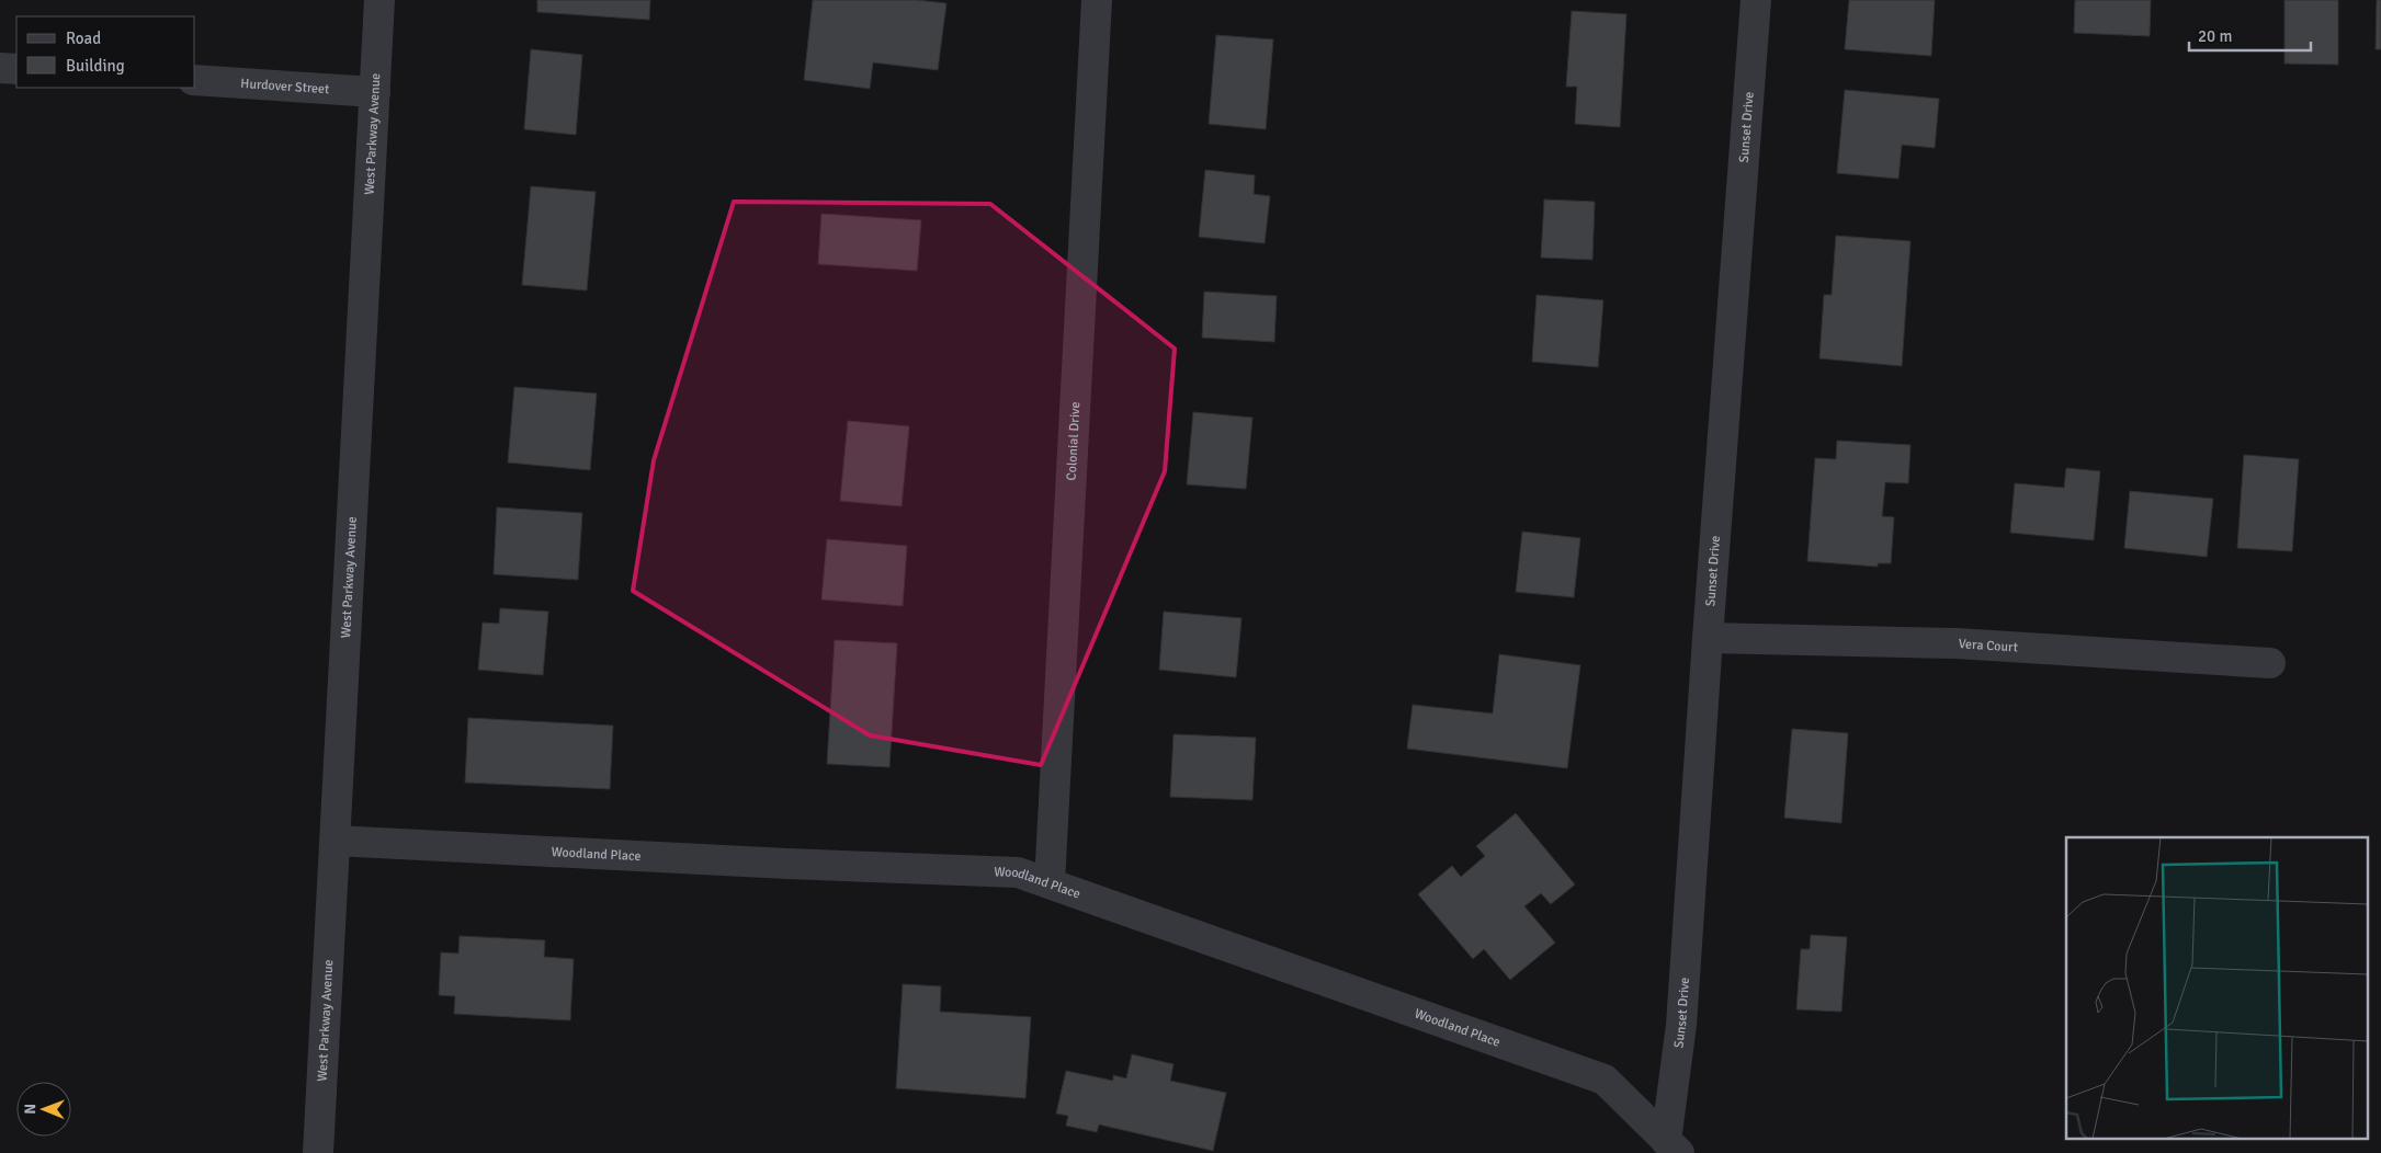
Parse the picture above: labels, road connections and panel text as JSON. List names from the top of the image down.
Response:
{
  "streets": {
    "street": [
      "Hurdover Street",
      "Sunset Drive",
      "West Parkway Avenue",
      "Colonial Drive",
      "Vera Court",
      "Woodland Place"
    ]
  },
  "crossings": [
    ["Hurdover Street", "West Parkway Avenue"],
    ["Sunset Drive", "Vera Court"],
    ["Sunset Drive", "Woodland Place"],
    ["West Parkway Avenue", "Woodland Place"],
    ["Colonial Drive", "Woodland Place"]
  ],
  "legend": ["Road", "Building"],
  "scale_bar": "20 m",
  "north": "left"
}
